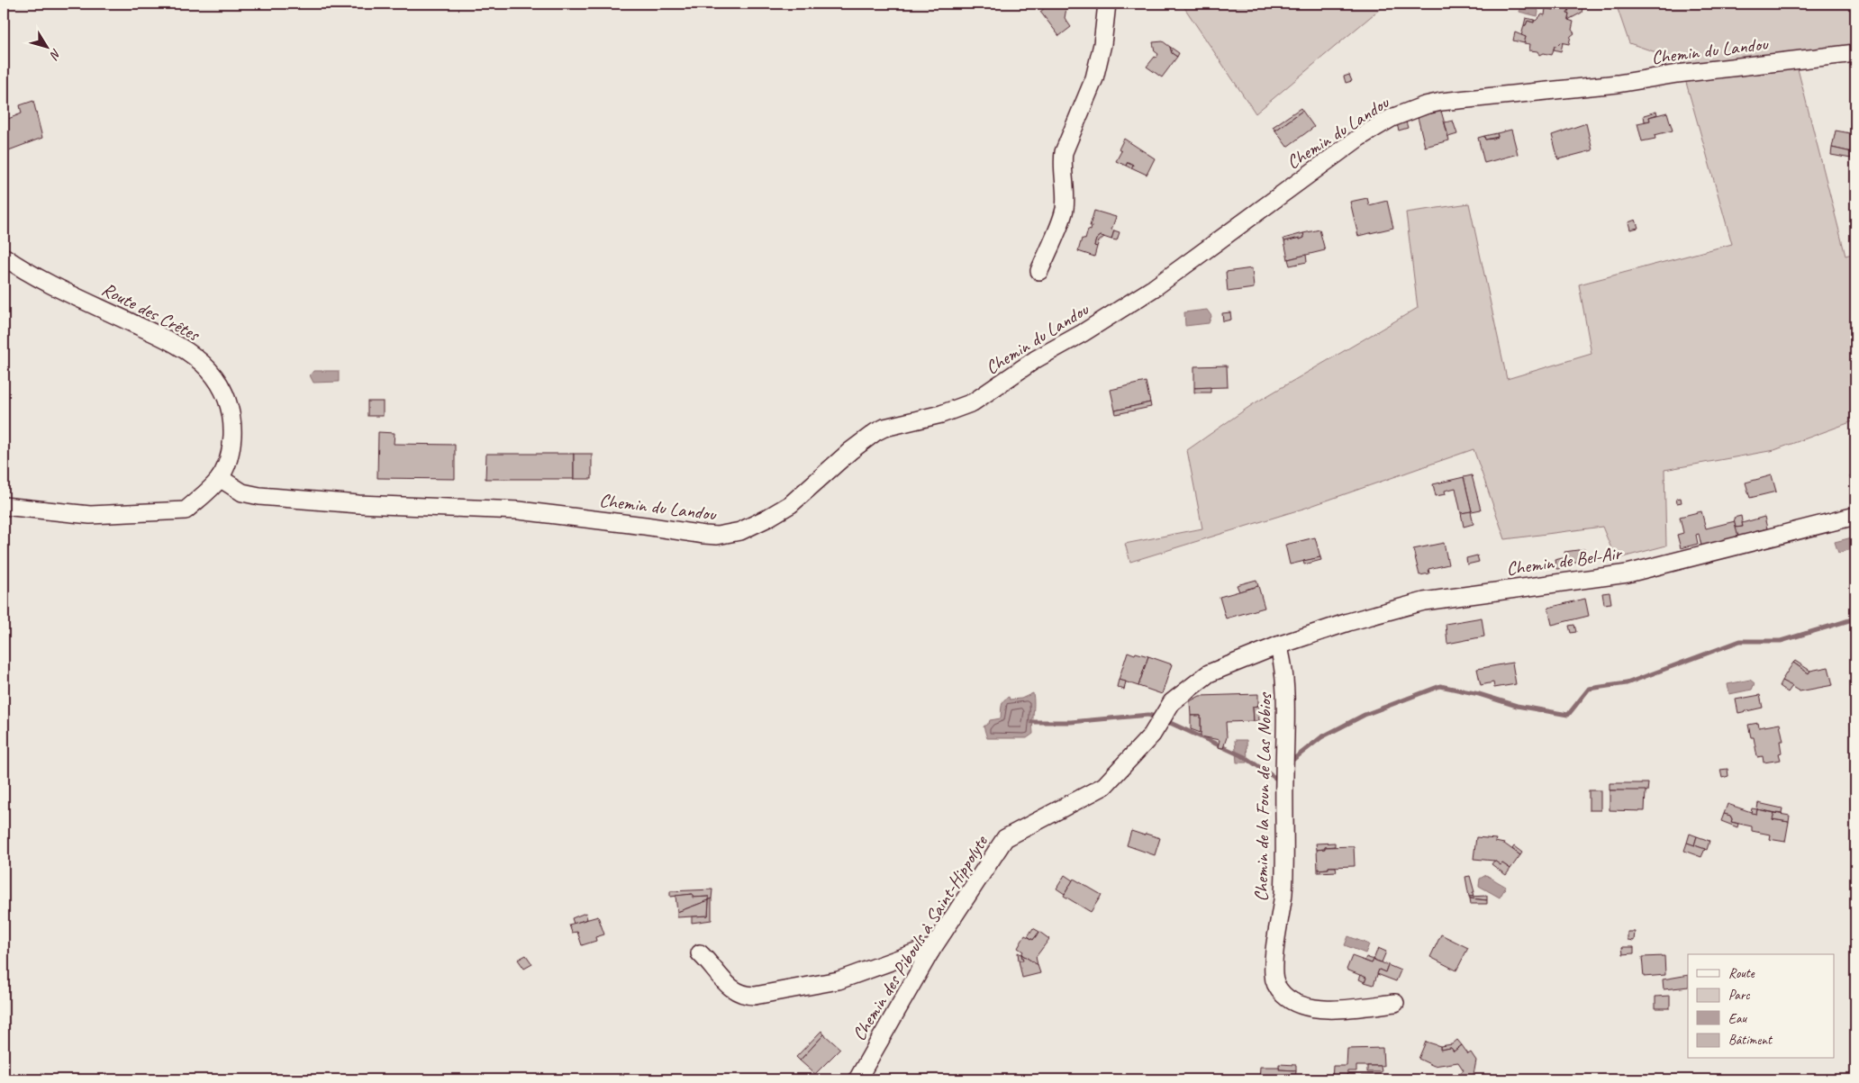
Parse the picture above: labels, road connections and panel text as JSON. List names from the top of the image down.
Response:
{
  "streets": {
    "street": [
      "Chemin du Landou",
      "Route des Crêtes",
      "Chemin de Bel-Air",
      "Chemin de la Foun de Las Nobios",
      "Chemin des Pibouls à Saint-Hippolyte"
    ]
  },
  "crossings": [
    ["Chemin du Landou", "Route des Crêtes"],
    ["Chemin de Bel-Air", "Chemin de la Foun de Las Nobios"],
    ["Chemin de Bel-Air", "Chemin des Pibouls à Saint-Hippolyte"]
  ],
  "legend": [
    "Route",
    "Parc",
    "Eau",
    "Bâtiment"
  ],
  "north": "bottom right"
}
